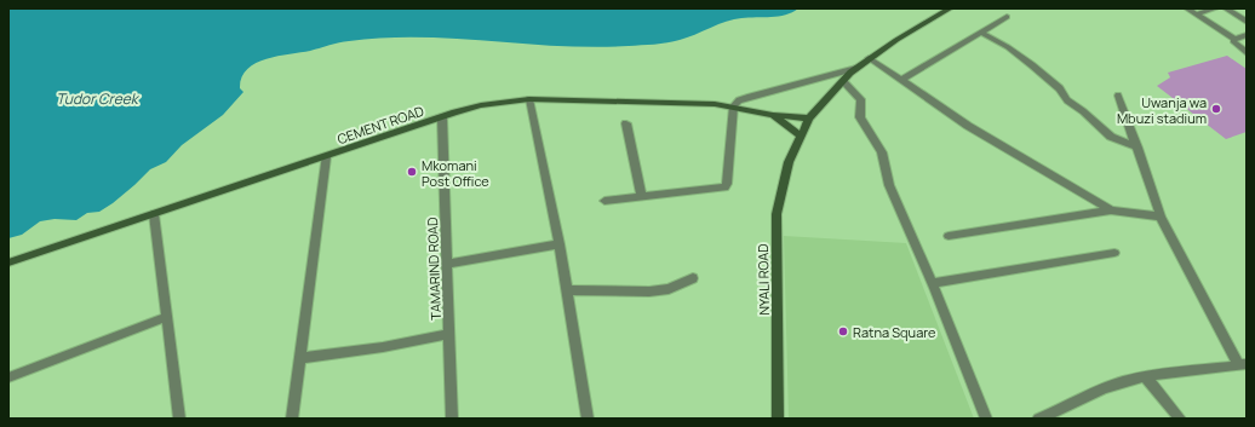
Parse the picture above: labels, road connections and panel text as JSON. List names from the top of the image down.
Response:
{
  "streets": {
    "main road": ["CEMENT ROAD", "NYALI ROAD"],
    "street": ["TAMARIND ROAD"]
  },
  "crossings": [
    ["CEMENT ROAD", "TAMARIND ROAD"],
    ["CEMENT ROAD", "NYALI ROAD"]
  ],
  "water": ["Tudor Creek"],
  "places": ["Uwanja wa Mbuzi stadium", "Mkomani Post Office", "Ratna Square"]
}
